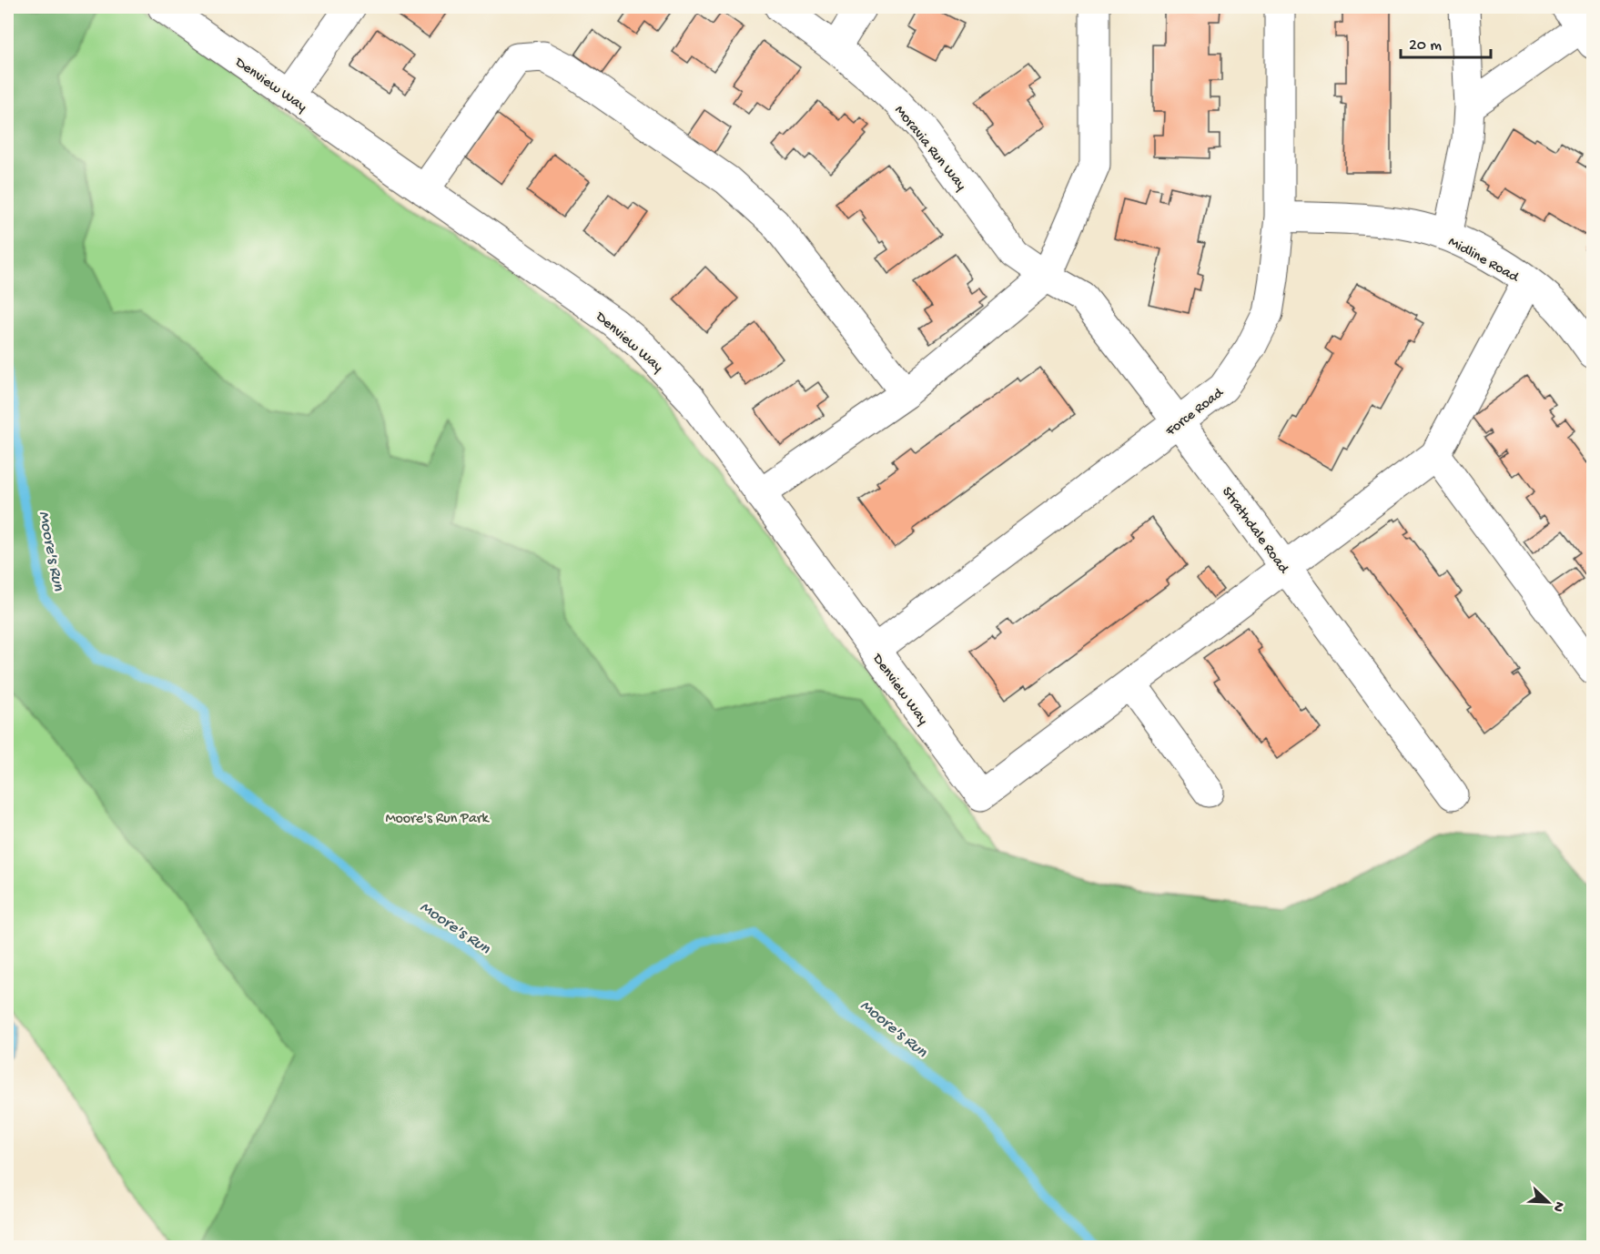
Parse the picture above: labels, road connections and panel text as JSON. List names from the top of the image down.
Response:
{
  "streets": {
    "street": [
      "Denview Way",
      "Moravia Run Way",
      "Midline Road",
      "Force Road",
      "Strathdale Road"
    ]
  },
  "crossings": [
    ["Denview Way", "Force Road"],
    ["Moravia Run Way", "Strathdale Road"],
    ["Midline Road", "Force Road"],
    ["Force Road", "Strathdale Road"]
  ],
  "water": ["Moore's Run"],
  "parks": ["Moore's Run Park"],
  "scale_bar": "20 m",
  "north": "bottom right"
}
